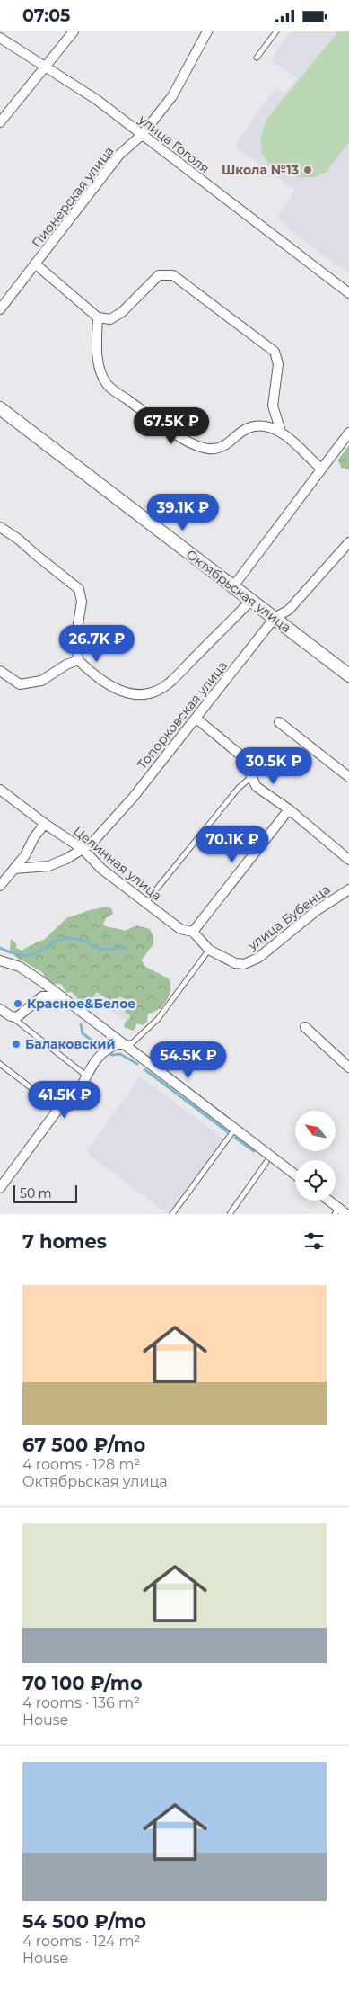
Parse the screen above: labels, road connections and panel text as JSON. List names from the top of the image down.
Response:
{
  "streets": {
    "street": [
      "улица Гоголя",
      "Пионерская улица",
      "Октябрьская улица",
      "Топорковская улица",
      "Целинная улица",
      "улица Бубенца"
    ]
  },
  "crossings": [
    ["улица Гоголя", "Пионерская улица"],
    ["Октябрьская улица", "Топорковская улица"],
    ["Топорковская улица", "Целинная улица"],
    ["Целинная улица", "улица Бубенца"]
  ],
  "places": ["Школа №13", "Красное&Белое", "Балаковский"],
  "scale_bar": "50 m",
  "north": "top left",
  "page": {
    "status": "07:05",
    "price": [
      "67.5K ₽",
      "39.1K ₽",
      "26.7K ₽",
      "30.5K ₽",
      "70.1K ₽",
      "54.5K ₽",
      "41.5K ₽"
    ],
    "scale": "50 m",
    "heading": "7 homes",
    "list": [
      {
        "name": "67 500 ₽/mo",
        "note": "4 rooms · 128 m² · Октябрьская улица"
      },
      {
        "name": "70 100 ₽/mo",
        "note": "4 rooms · 136 m² · House"
      },
      {
        "name": "54 500 ₽/mo",
        "note": "4 rooms · 124 m² · House"
      }
    ]
  }
}
